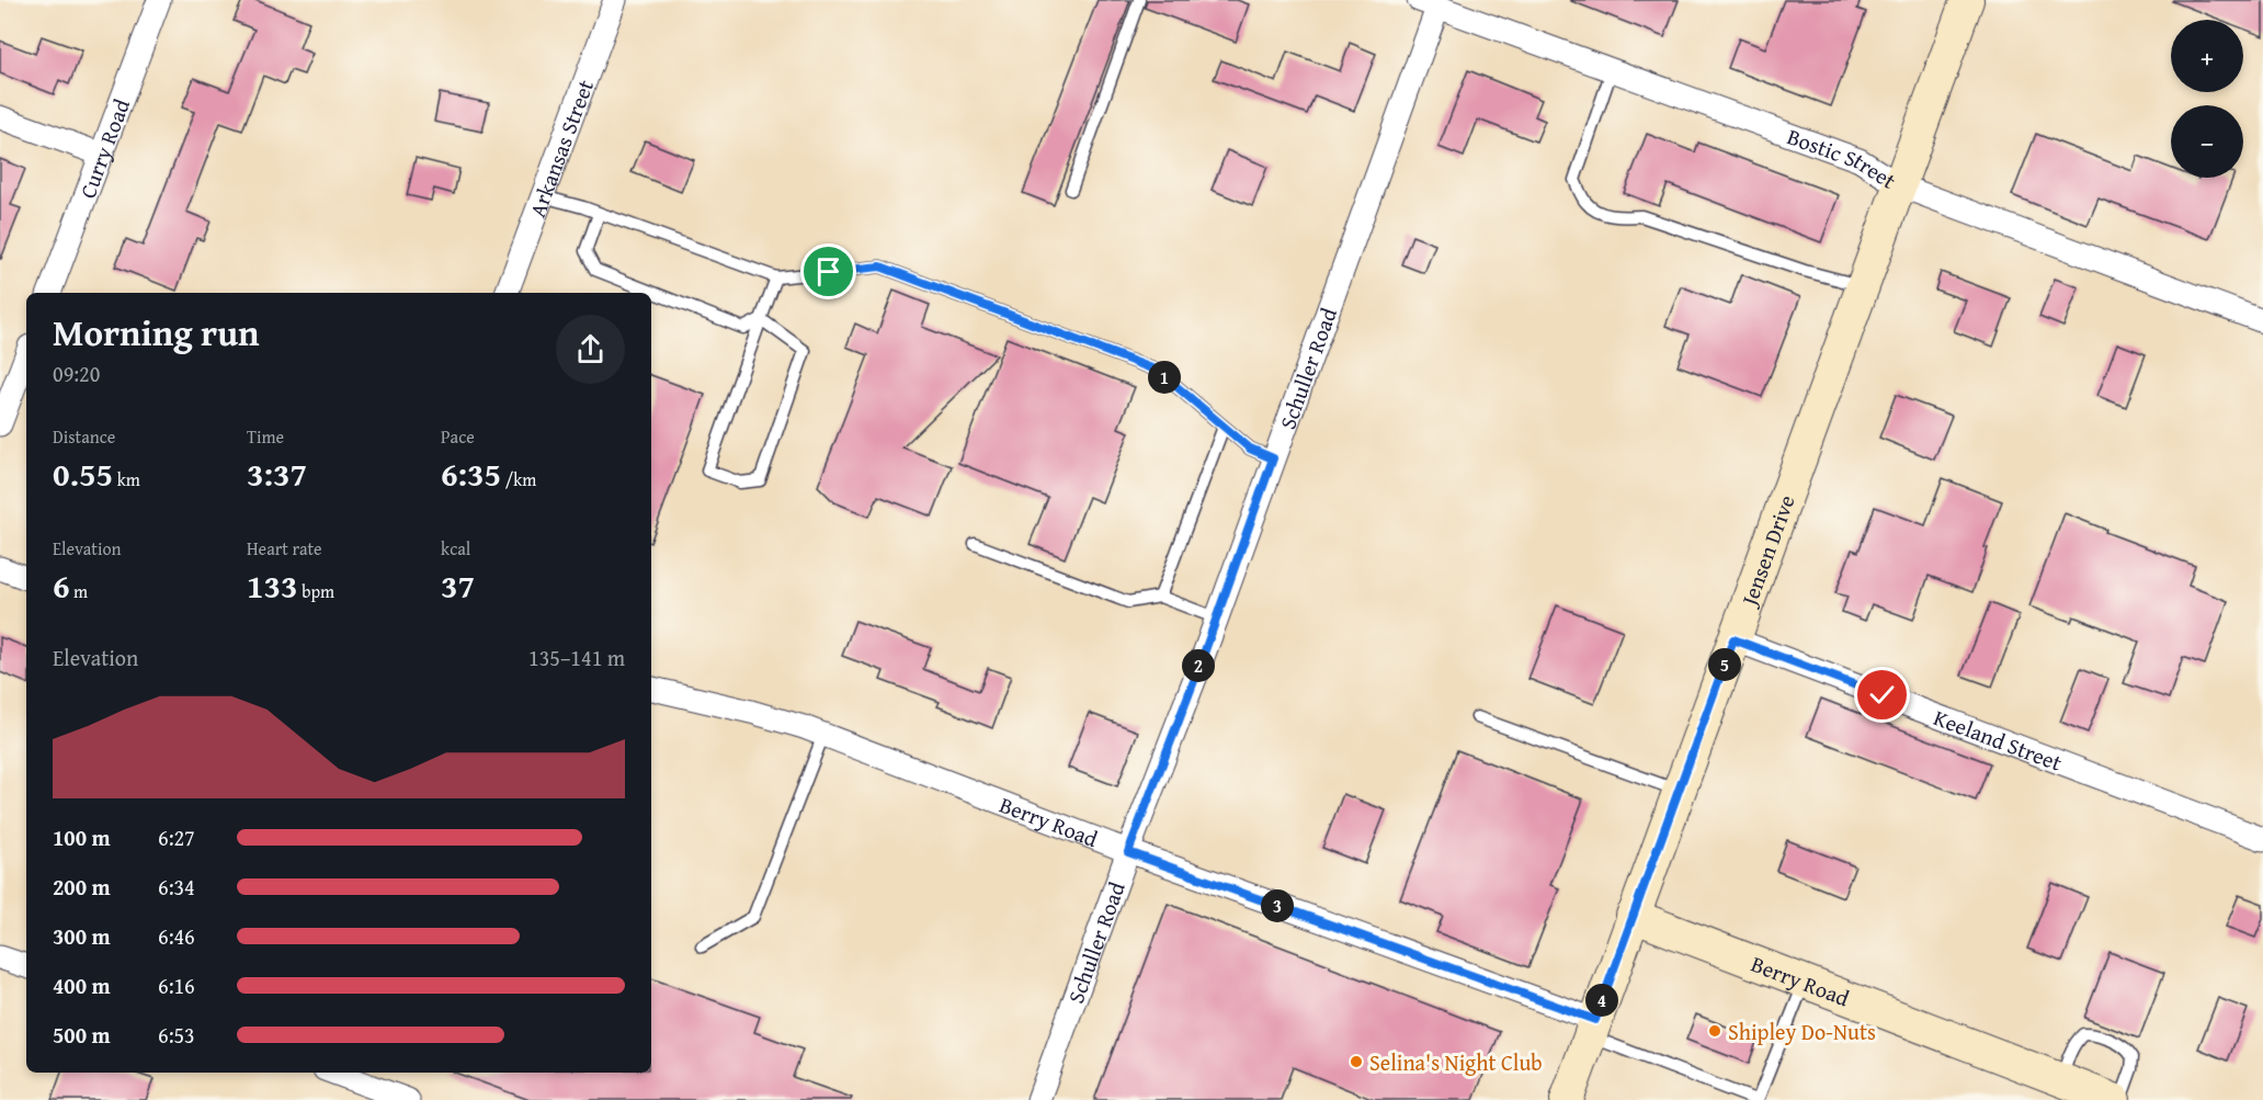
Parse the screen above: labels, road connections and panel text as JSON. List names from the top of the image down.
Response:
{
  "streets": {
    "main road": ["Jensen Drive", "Berry Road"],
    "street": [
      "Curry Road",
      "Arkansas Street",
      "Bostic Street",
      "Schuller Road",
      "Keeland Street"
    ]
  },
  "crossings": [
    ["Bostic Street", "Schuller Road"],
    ["Bostic Street", "Jensen Drive"],
    ["Schuller Road", "Berry Road"],
    ["Jensen Drive", "Keeland Street"],
    ["Jensen Drive", "Berry Road"]
  ],
  "places": ["Shipley Do-Nuts", "Selina's Night Club"],
  "page": {
    "map_buttons": ["+", "−"],
    "heading": ["Morning run", "09:20"],
    "pins": [
      "1",
      "5",
      "2",
      "3",
      "4"
    ],
    "stats": [
      ["Distance", "0.55 km"],
      ["Time", "3:37"],
      ["Pace", "6:35 /km"],
      ["Elevation", "6 m"],
      ["Heart rate", "133 bpm"],
      ["kcal", "37"]
    ],
    "chart": ["Elevation", "135–141 m"],
    "list": [
      {
        "name": "100 m",
        "note": "6:27"
      },
      {
        "name": "200 m",
        "note": "6:34"
      },
      {
        "name": "300 m",
        "note": "6:46"
      },
      {
        "name": "400 m",
        "note": "6:16"
      },
      {
        "name": "500 m",
        "note": "6:53"
      }
    ]
  }
}
